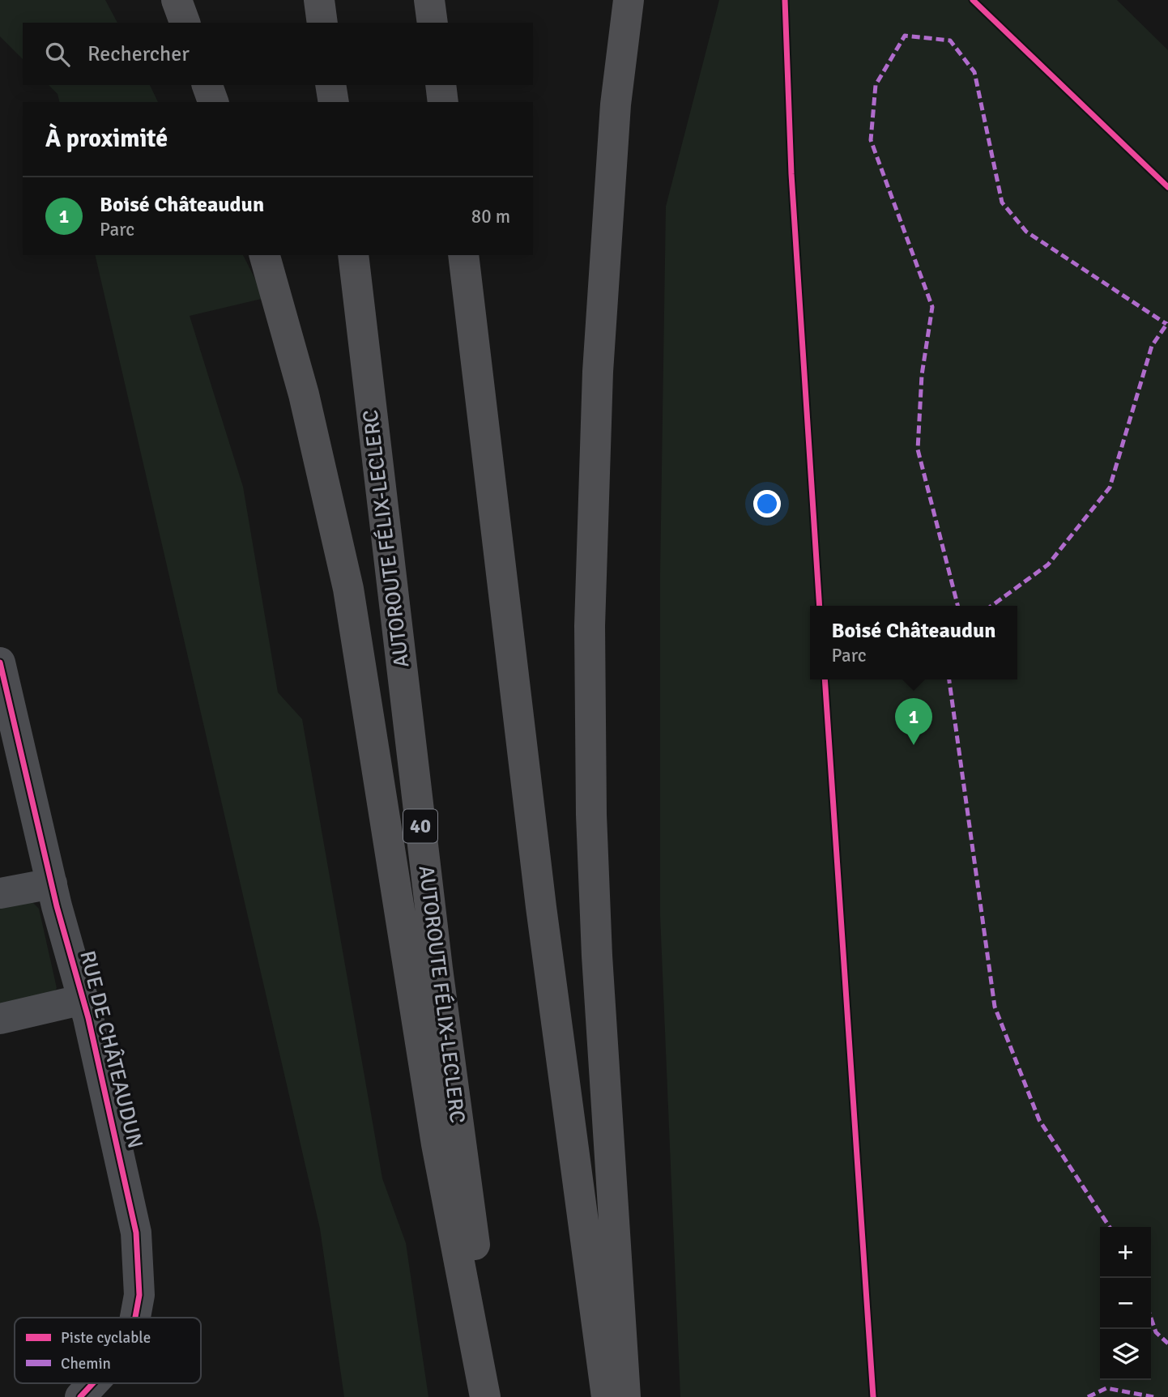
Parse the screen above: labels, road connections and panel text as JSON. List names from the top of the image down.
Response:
{
  "streets": {
    "highway": ["AUTOROUTE FÉLIX-LECLERC", "40"],
    "street": ["RUE DE CHÂTEAUDUN"]
  },
  "legend": ["Piste cyclable", "Chemin"],
  "page": {
    "search": "Rechercher",
    "heading": "À proximité",
    "list": [
      {
        "mark": "1",
        "name": "Boisé Châteaudun",
        "note": "Parc",
        "value": "80 m"
      }
    ],
    "popup": ["Boisé Châteaudun", "Parc"],
    "pins": "1",
    "map_buttons": ["+", "−"]
  }
}
